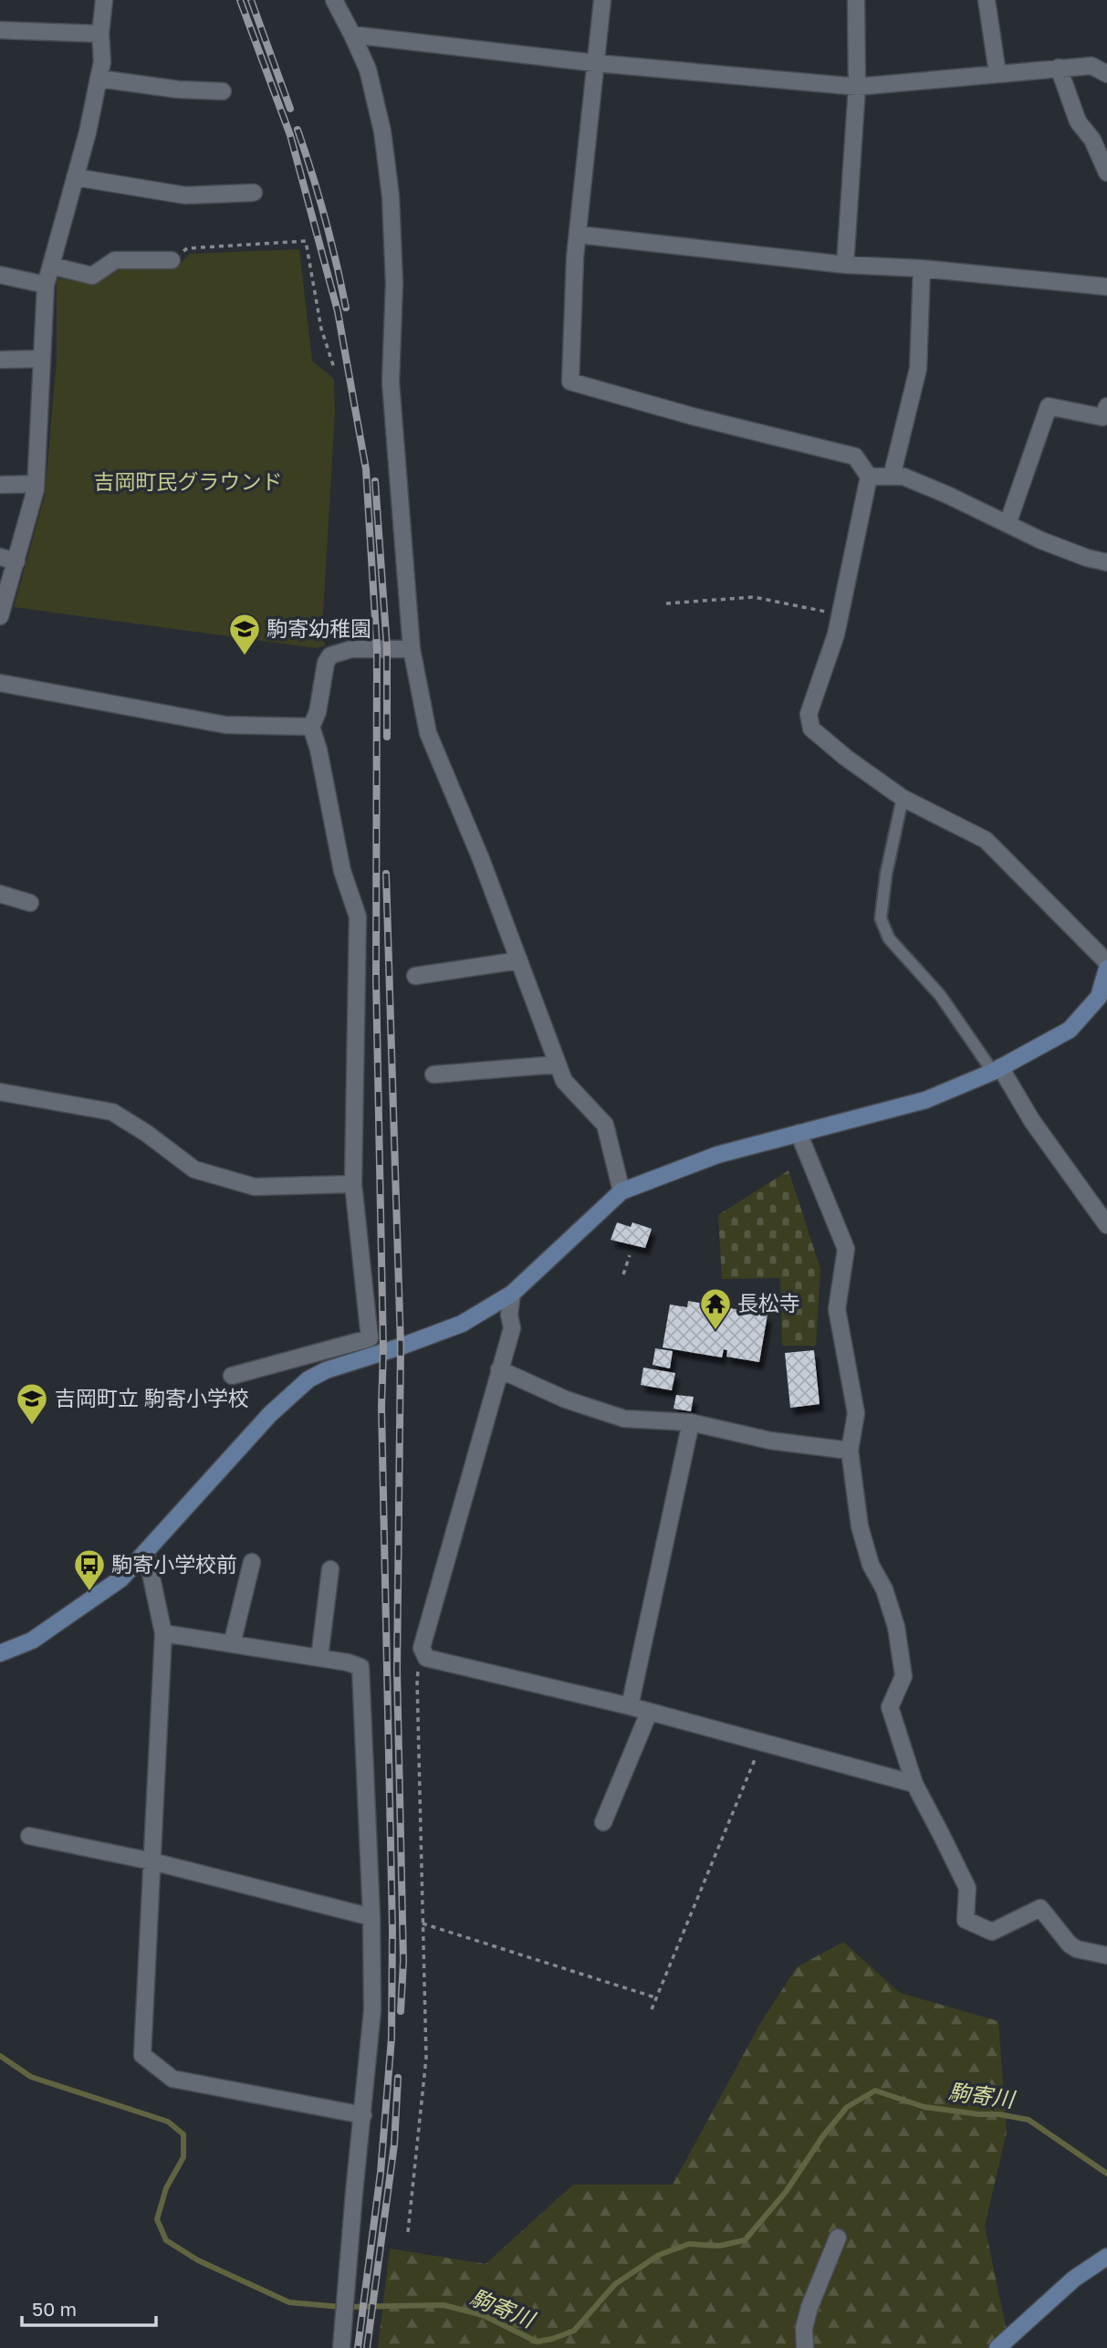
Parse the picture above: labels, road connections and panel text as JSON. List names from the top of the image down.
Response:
{
  "water": ["駒寄川"],
  "parks": ["吉岡町民グラウンド"],
  "places": {
    "school or university": ["駒寄幼稚園", "吉岡町立 駒寄小学校"],
    "temple": ["長松寺"],
    "bus stop": ["駒寄小学校前"]
  },
  "scale_bar": "50 m"
}
